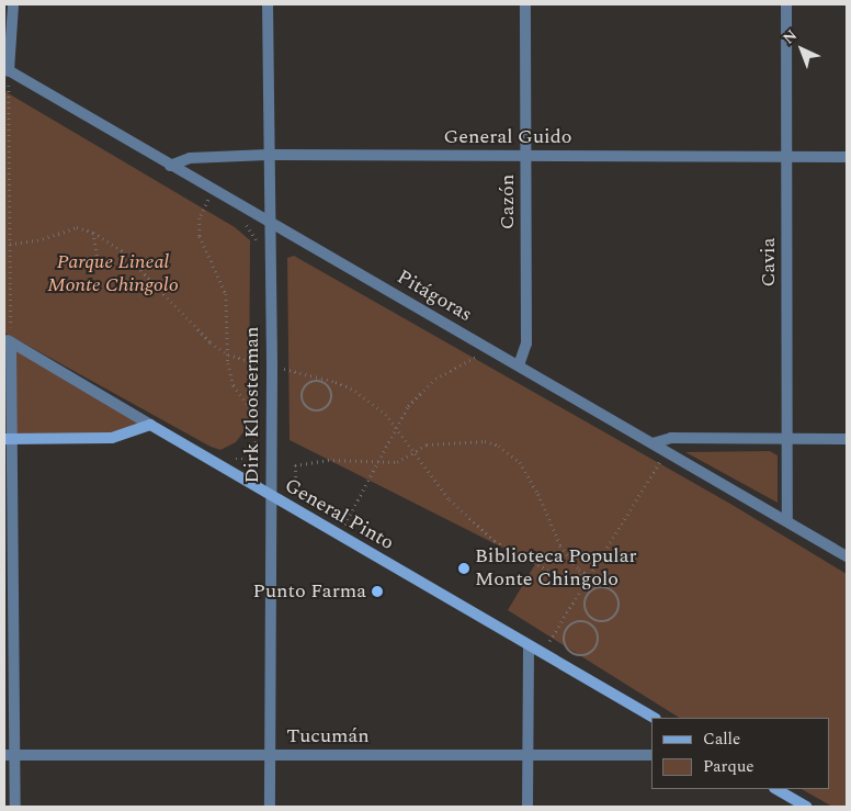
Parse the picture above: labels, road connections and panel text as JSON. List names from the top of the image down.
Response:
{
  "streets": {
    "main road": ["General Pinto"],
    "street": [
      "General Guido",
      "Cazón",
      "Cavia",
      "Pitágoras",
      "Dirk Kloosterman",
      "Tucumán"
    ]
  },
  "crossings": [
    ["General Guido", "Cazón"],
    ["General Guido", "Cavia"],
    ["General Guido", "Pitágoras"],
    ["General Guido", "Dirk Kloosterman"],
    ["Cazón", "Pitágoras"],
    ["Cavia", "Pitágoras"],
    ["Pitágoras", "Dirk Kloosterman"],
    ["Dirk Kloosterman", "General Pinto"],
    ["Dirk Kloosterman", "Tucumán"]
  ],
  "parks": ["Parque Lineal Monte Chingolo"],
  "places": ["Biblioteca Popular Monte Chingolo", "Punto Farma"],
  "legend": ["Calle", "Parque"],
  "north": "top left"
}
